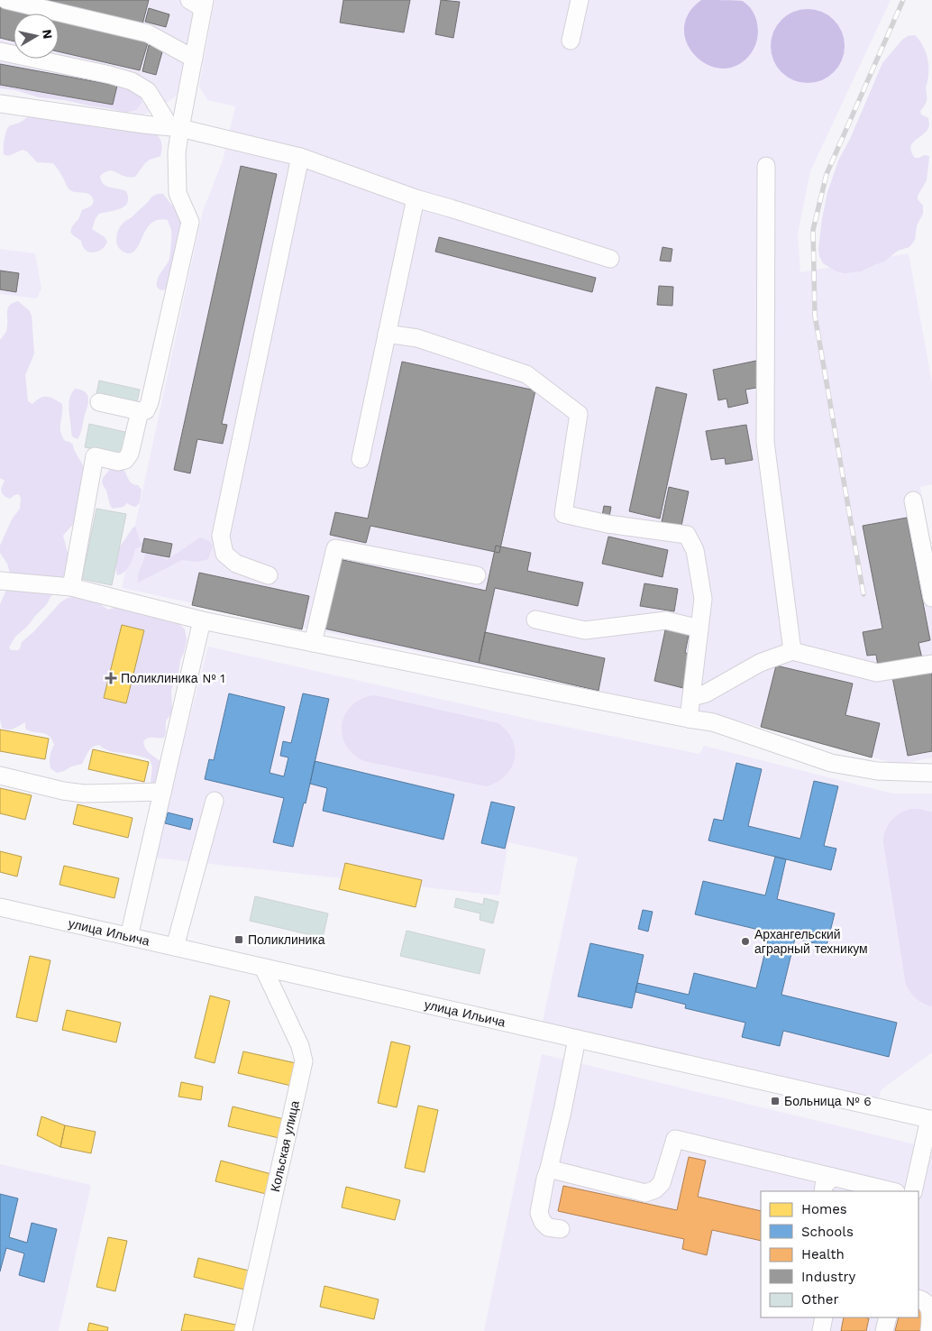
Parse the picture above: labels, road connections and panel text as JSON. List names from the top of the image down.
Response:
{
  "streets": {
    "street": ["улица Ильича", "Кольская улица"]
  },
  "crossings": [
    ["улица Ильича", "Кольская улица"]
  ],
  "places": {
    "health": ["Поликлиника № 1"],
    "transit": ["Поликлиника", "Больница № 6"],
    "other": ["Архангельский аграрный техникум"]
  },
  "legend": [
    "Homes",
    "Schools",
    "Health",
    "Industry",
    "Other"
  ],
  "north": "right"
}
